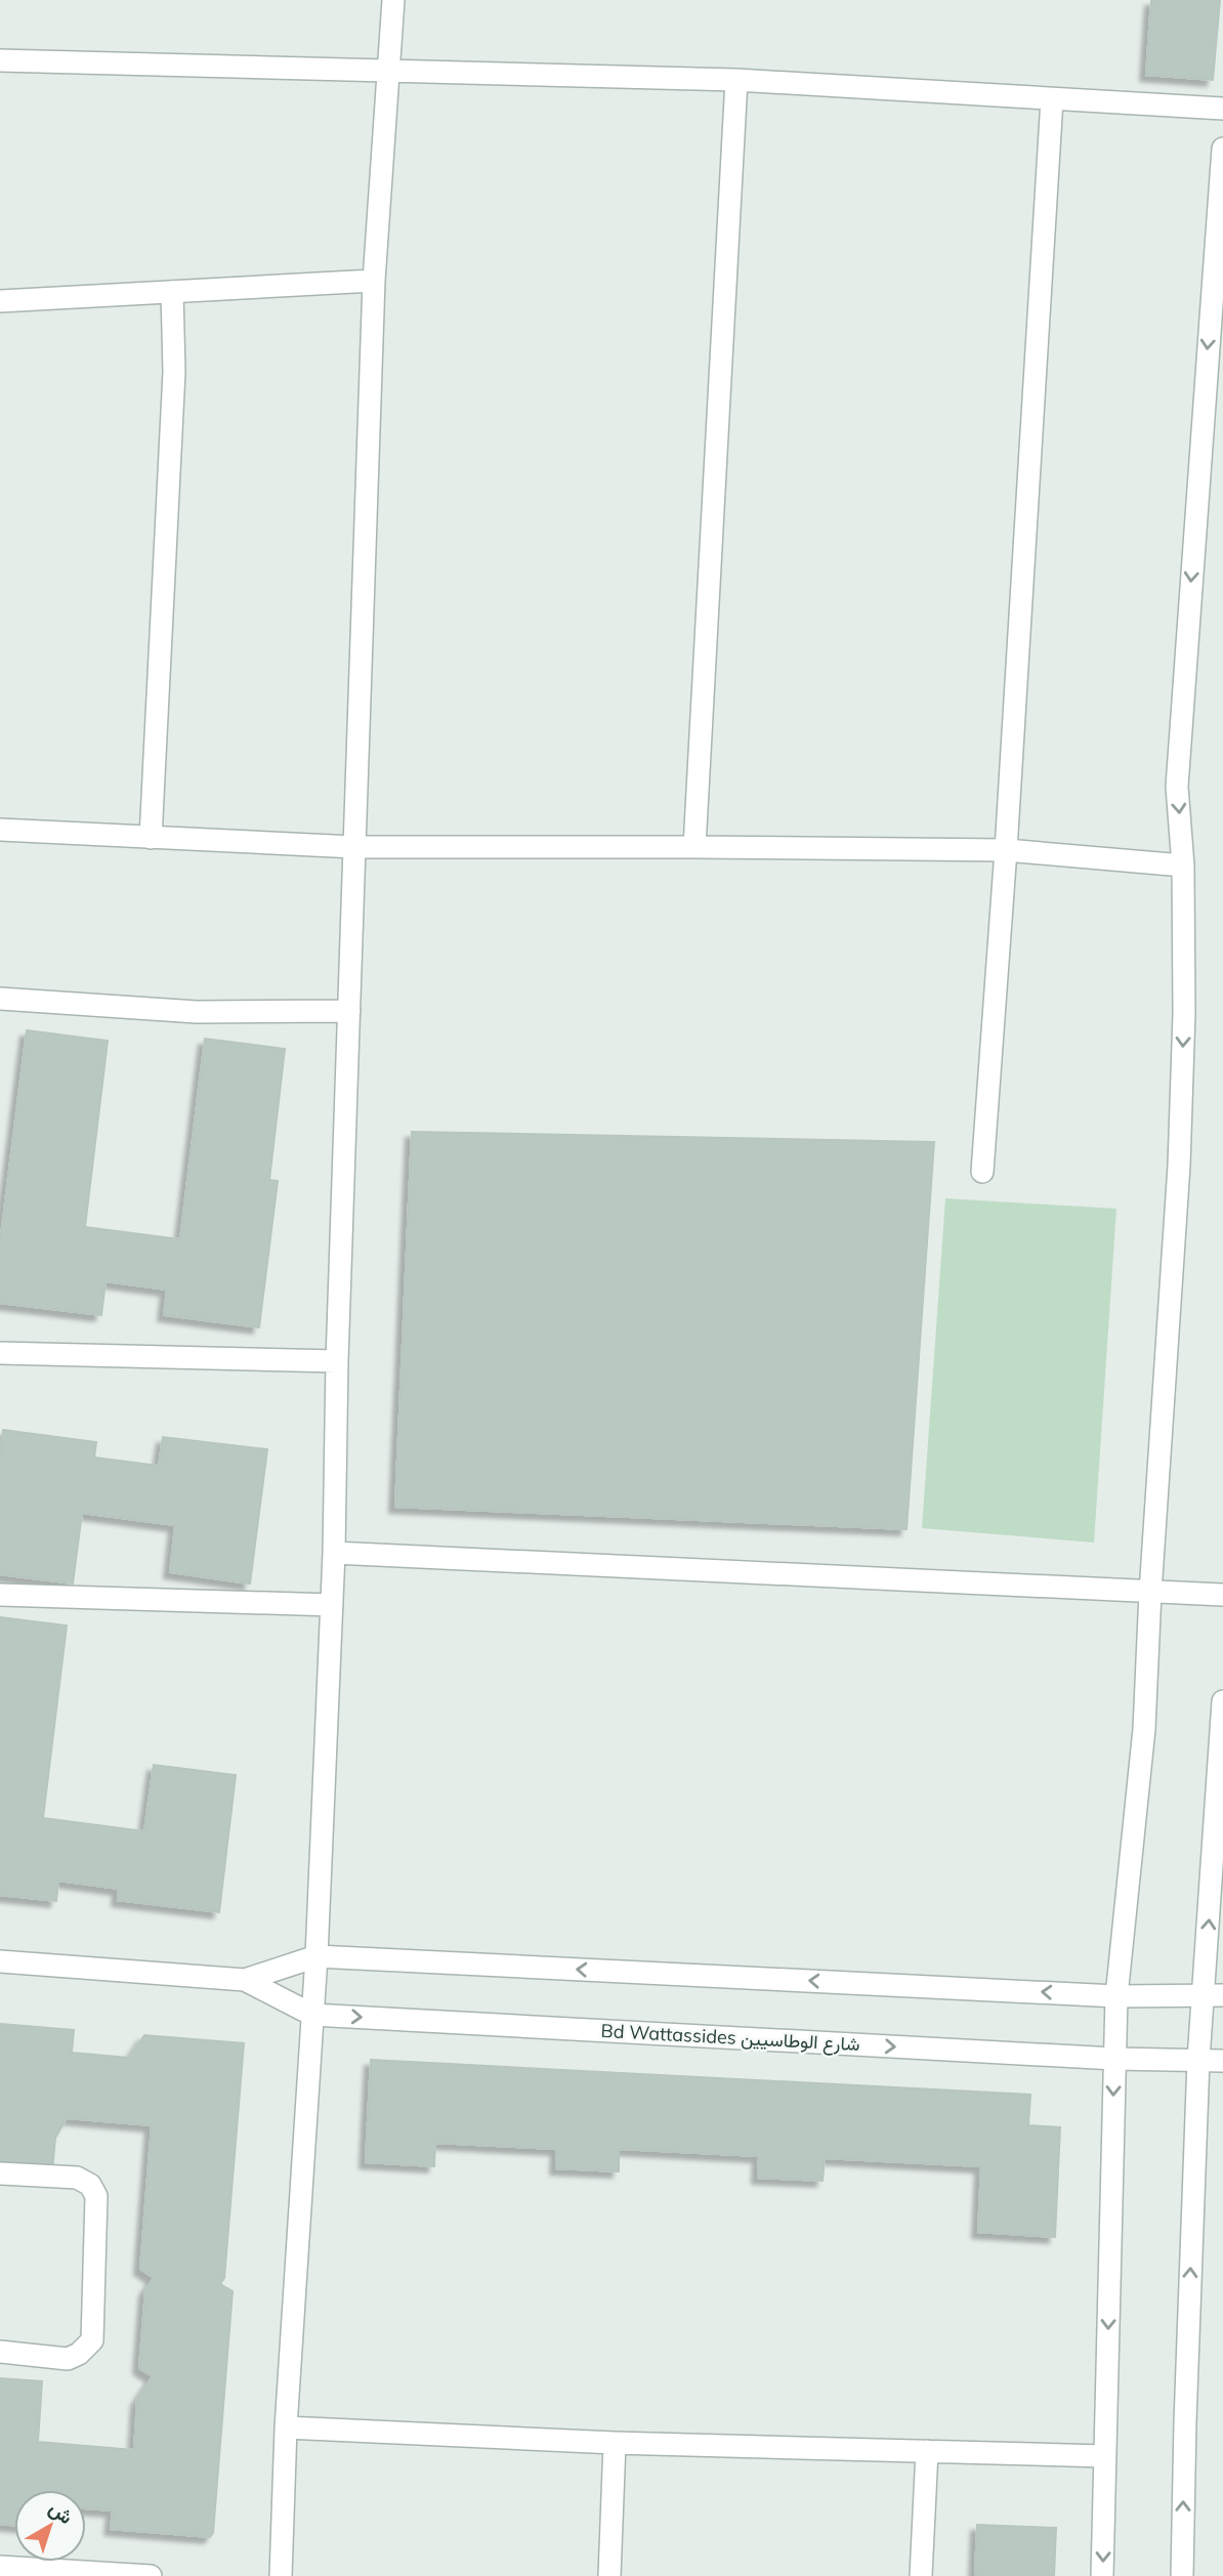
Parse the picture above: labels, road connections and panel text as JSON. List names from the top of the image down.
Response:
{
  "streets": {
    "street": ["Bd Wattassides شارع الوطاسيين"]
  },
  "north": "top right"
}
